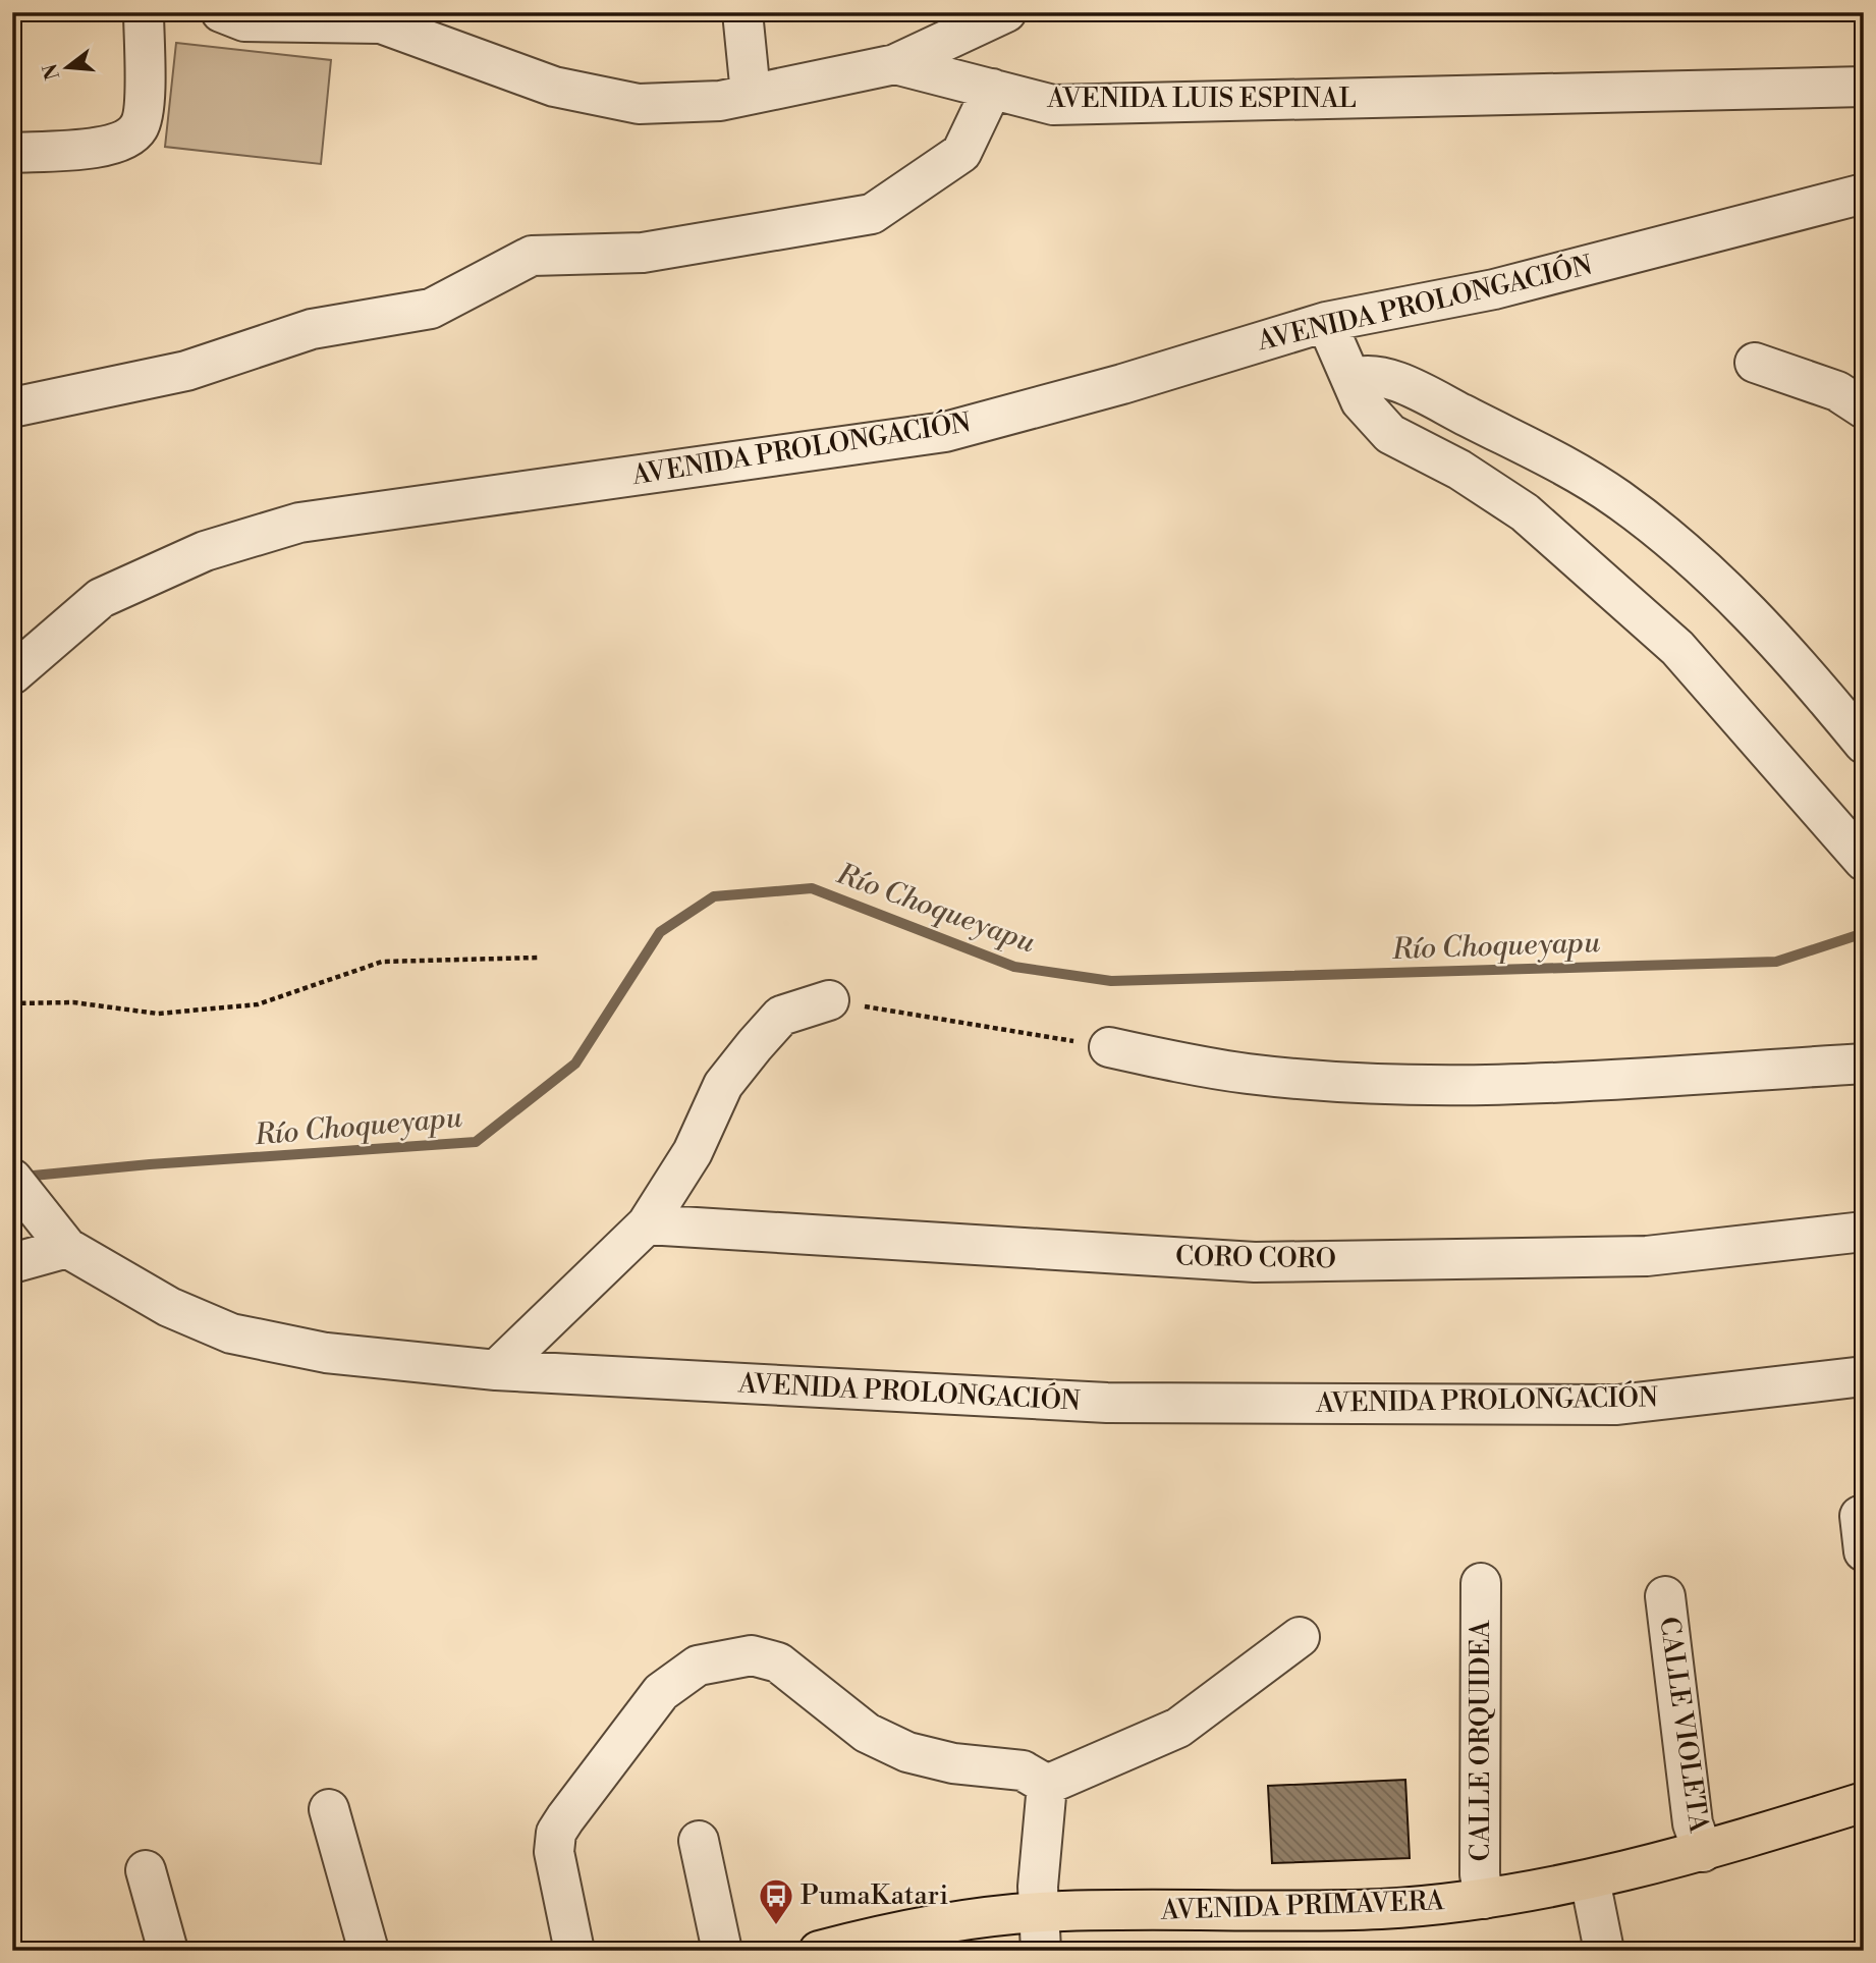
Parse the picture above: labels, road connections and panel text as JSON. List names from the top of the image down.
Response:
{
  "streets": {
    "main road": ["AVENIDA PRIMAVERA"],
    "street": [
      "AVENIDA LUIS ESPINAL",
      "AVENIDA PROLONGACIÓN",
      "CORO CORO",
      "CALLE VIOLETA",
      "CALLE ORQUIDEA"
    ]
  },
  "crossings": [
    ["CALLE VIOLETA", "AVENIDA PRIMAVERA"],
    ["CALLE ORQUIDEA", "AVENIDA PRIMAVERA"]
  ],
  "water": ["Río Choqueyapu"],
  "places": {
    "bus stop": ["PumaKatari"]
  },
  "north": "left"
}
